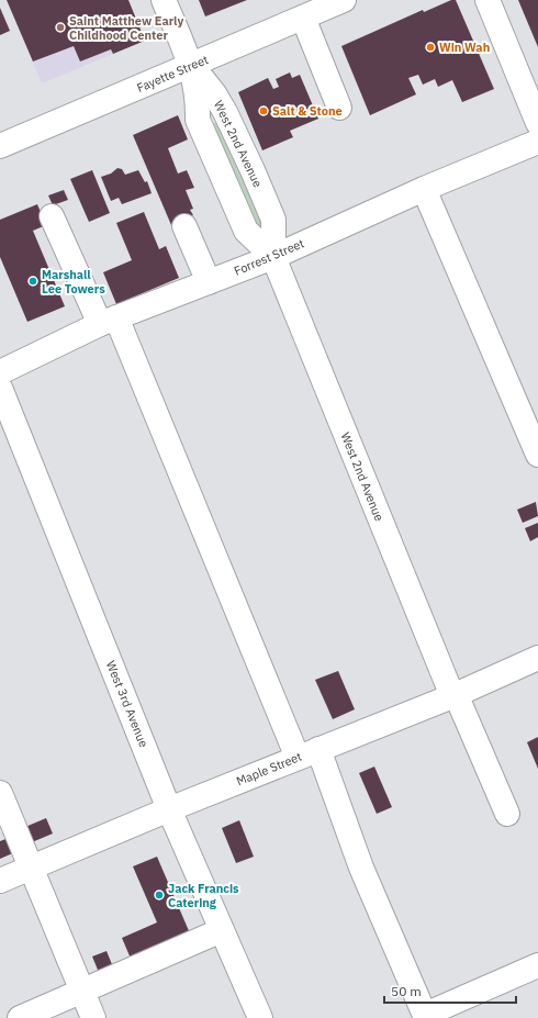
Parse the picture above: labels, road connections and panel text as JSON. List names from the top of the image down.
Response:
{
  "streets": {
    "street": [
      "Fayette Street",
      "West 2nd Avenue",
      "Forrest Street",
      "West 3rd Avenue",
      "Maple Street"
    ]
  },
  "crossings": [
    ["Fayette Street", "West 2nd Avenue"],
    ["West 2nd Avenue", "Forrest Street"],
    ["West 2nd Avenue", "Maple Street"],
    ["West 3rd Avenue", "Maple Street"]
  ],
  "places": [
    "Saint Matthew Early Childhood Center",
    "Win Wah",
    "Salt & Stone",
    "Marshall Lee Towers",
    "Jack Francis Catering"
  ],
  "scale_bar": "50 m"
}
